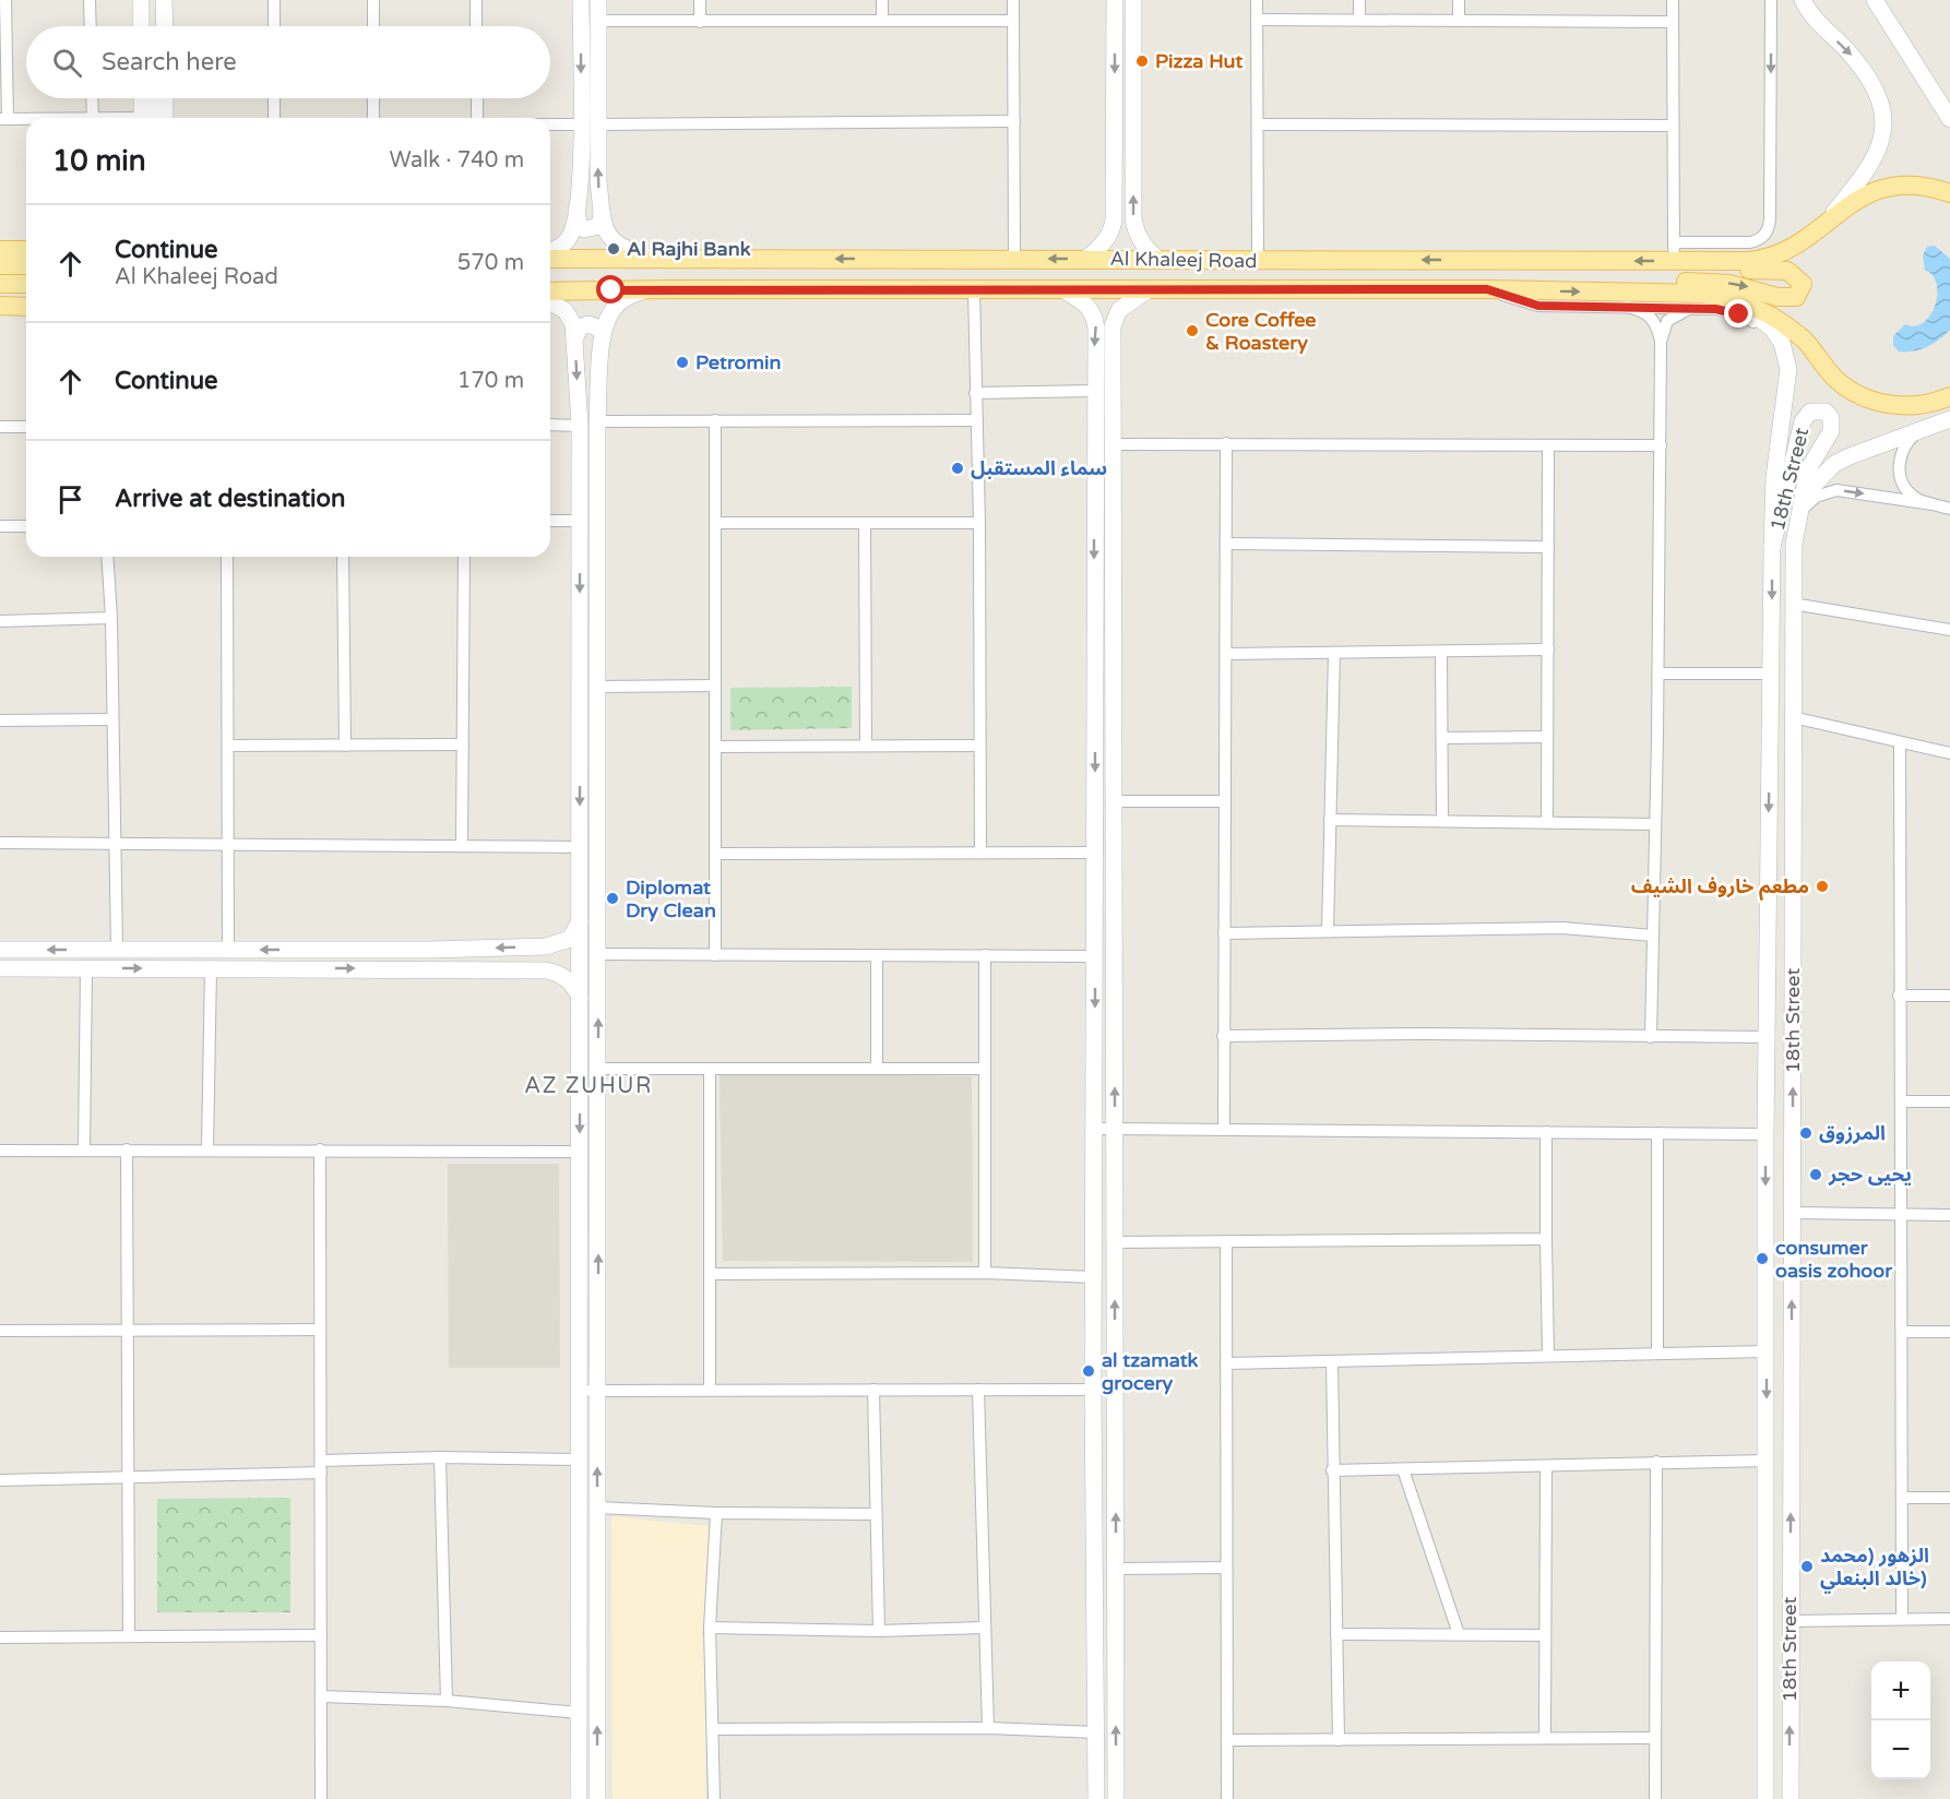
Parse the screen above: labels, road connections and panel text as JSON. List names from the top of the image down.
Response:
{
  "streets": {
    "main road": ["Al Khaleej Road"],
    "street": ["18th Street"]
  },
  "districts": ["AZ ZUHUR"],
  "places": [
    "Pizza Hut",
    "Al Rajhi Bank",
    "Core Coffee & Roastery",
    "Petromin",
    "سماء المستقبل",
    "مطعم خاروف الشيف",
    "Diplomat Dry Clean",
    "المرزوق",
    "يحيى حجر",
    "consumer oasis zohoor",
    "al tzamatk grocery",
    "الزهور (محمد خالد البنعلي)"
  ],
  "page": {
    "search": "Search here",
    "heading": ["10 min", "Walk · 740 m"],
    "list": [
      ["Continue", "Al Khaleej Road", "570 m"],
      ["Continue", "170 m"],
      "Arrive at destination"
    ],
    "map_buttons": ["+", "−"]
  }
}
